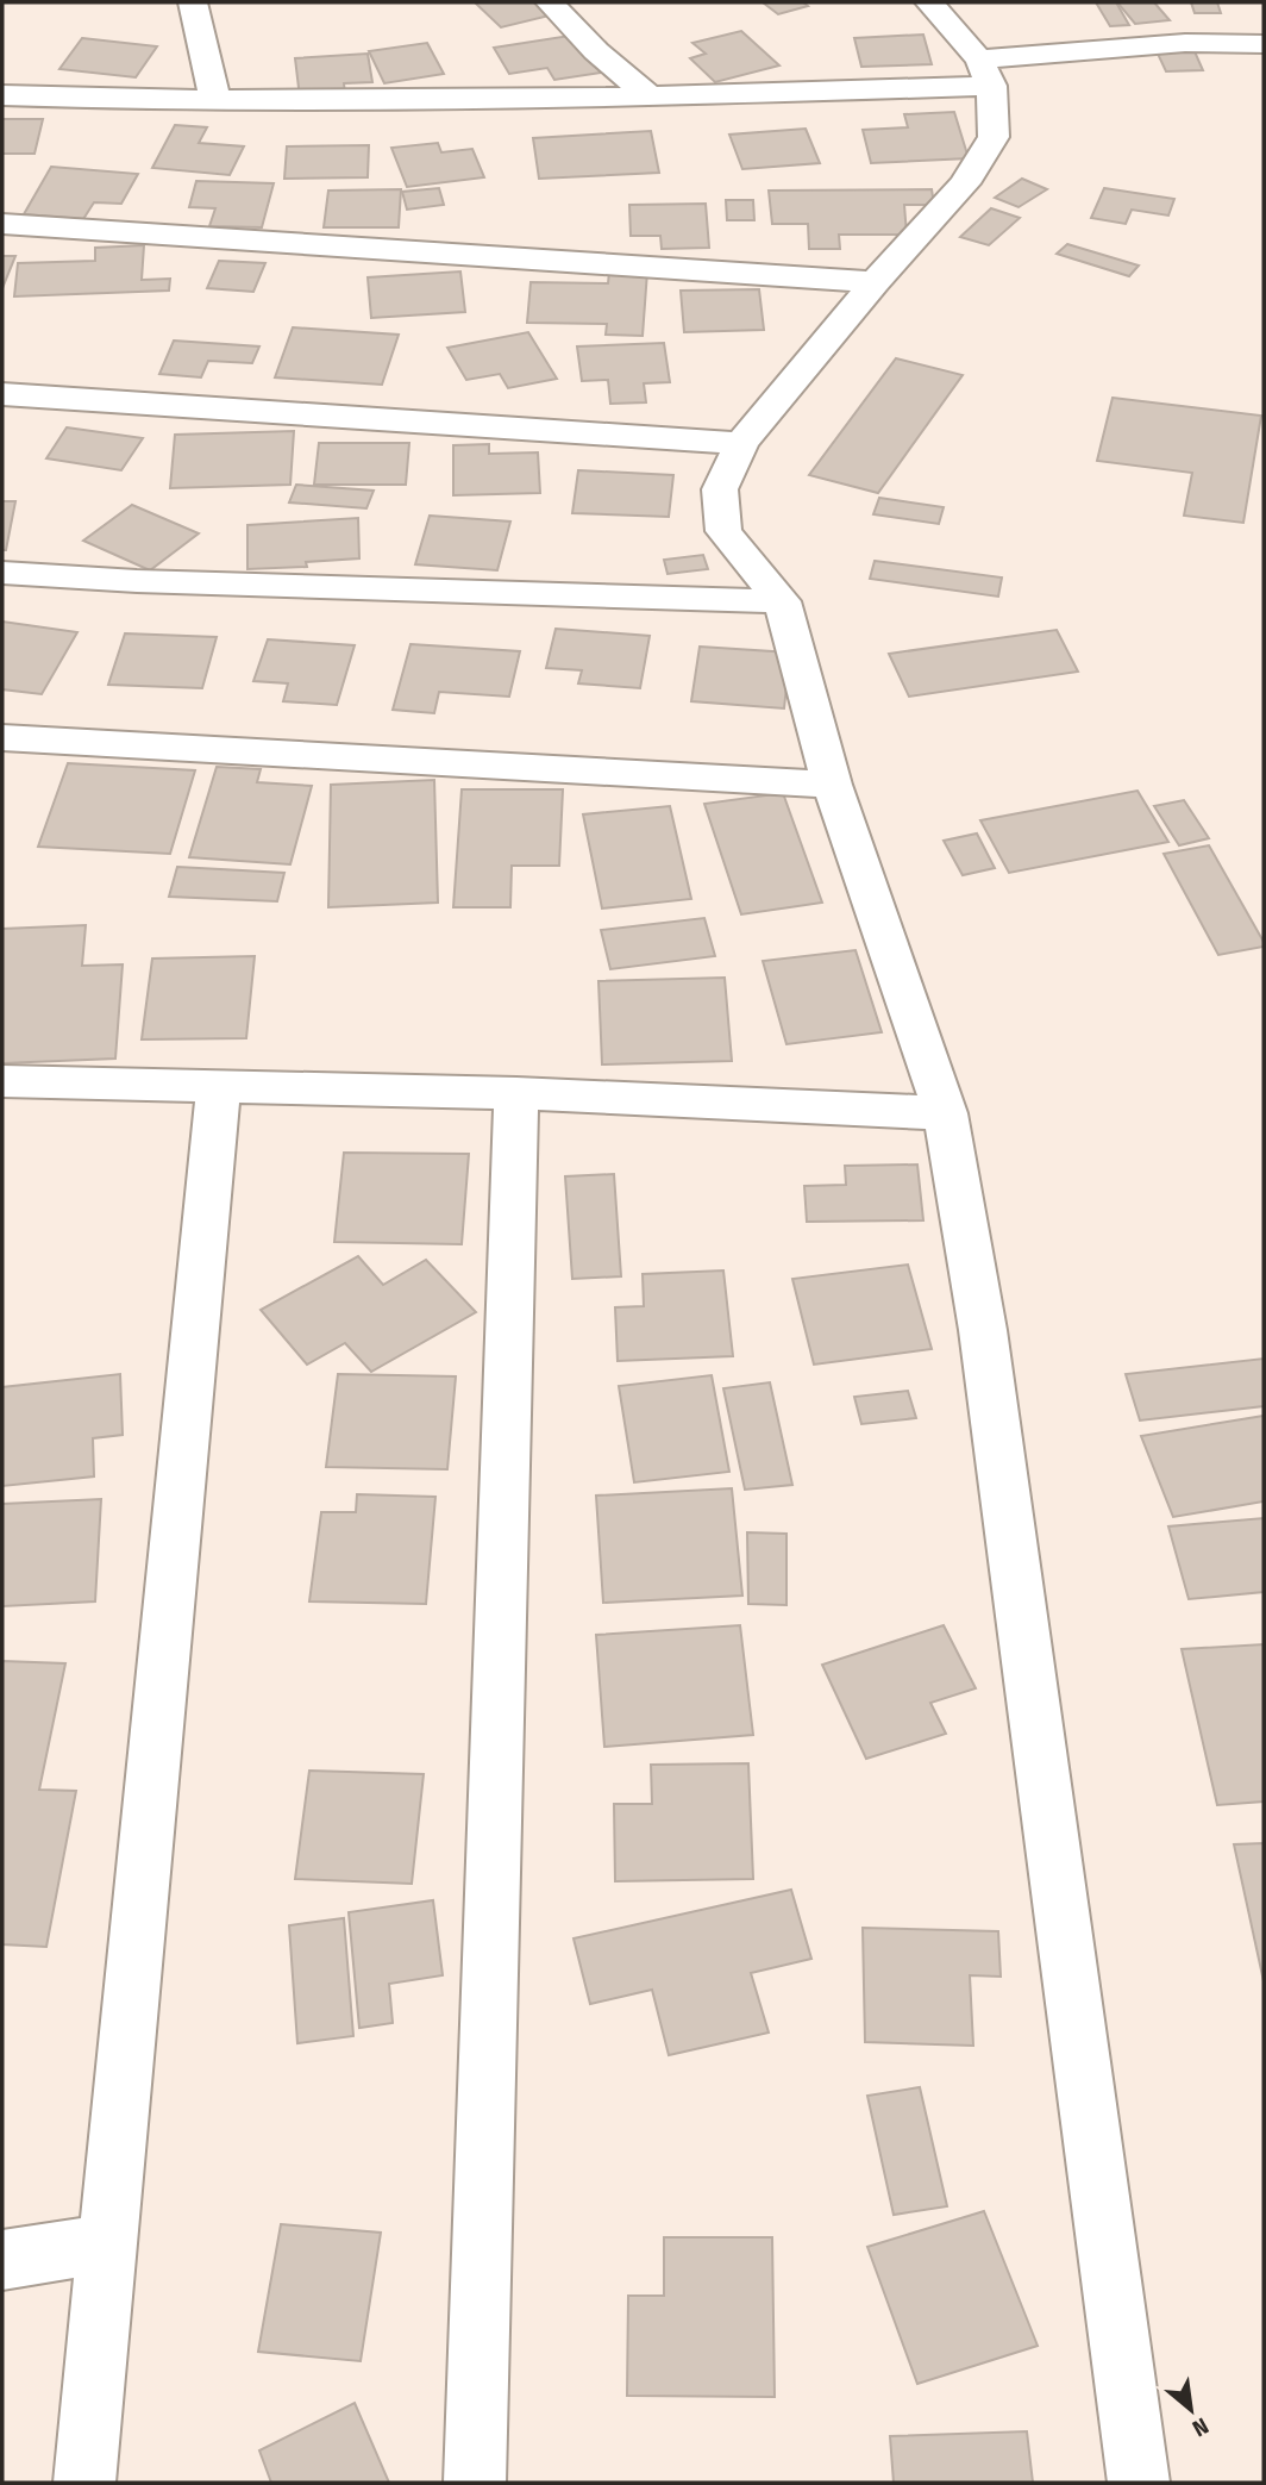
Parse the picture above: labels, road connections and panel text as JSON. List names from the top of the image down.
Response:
{
  "north": "bottom right"
}
